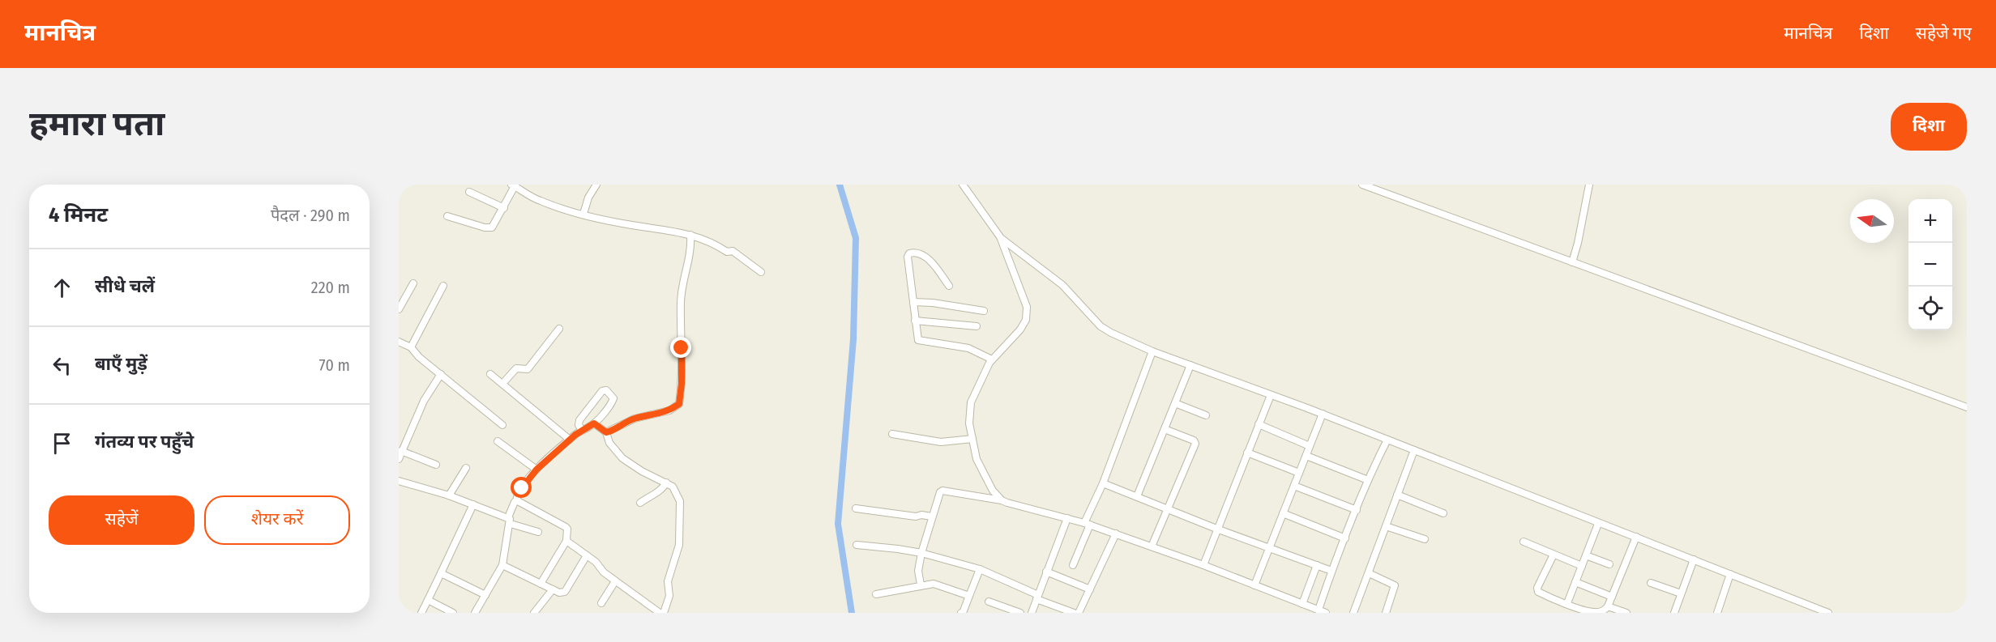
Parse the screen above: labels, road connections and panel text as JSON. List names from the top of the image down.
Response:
{
  "north": "left",
  "page": {
    "header": "मानचित्र",
    "nav": ["मानचित्र", "दिशा", "सहेजे गए"],
    "buttons": [
      "दिशा",
      ["सहेजें", "शेयर करें"]
    ],
    "title": "हमारा पता",
    "heading": ["4 मिनट", "पैदल · 290 m"],
    "map_buttons": ["+", "−"],
    "list": [
      ["सीधे चलें", "220 m"],
      ["बाएँ मुड़ें", "70 m"],
      "गंतव्य पर पहुँचे"
    ]
  }
}
